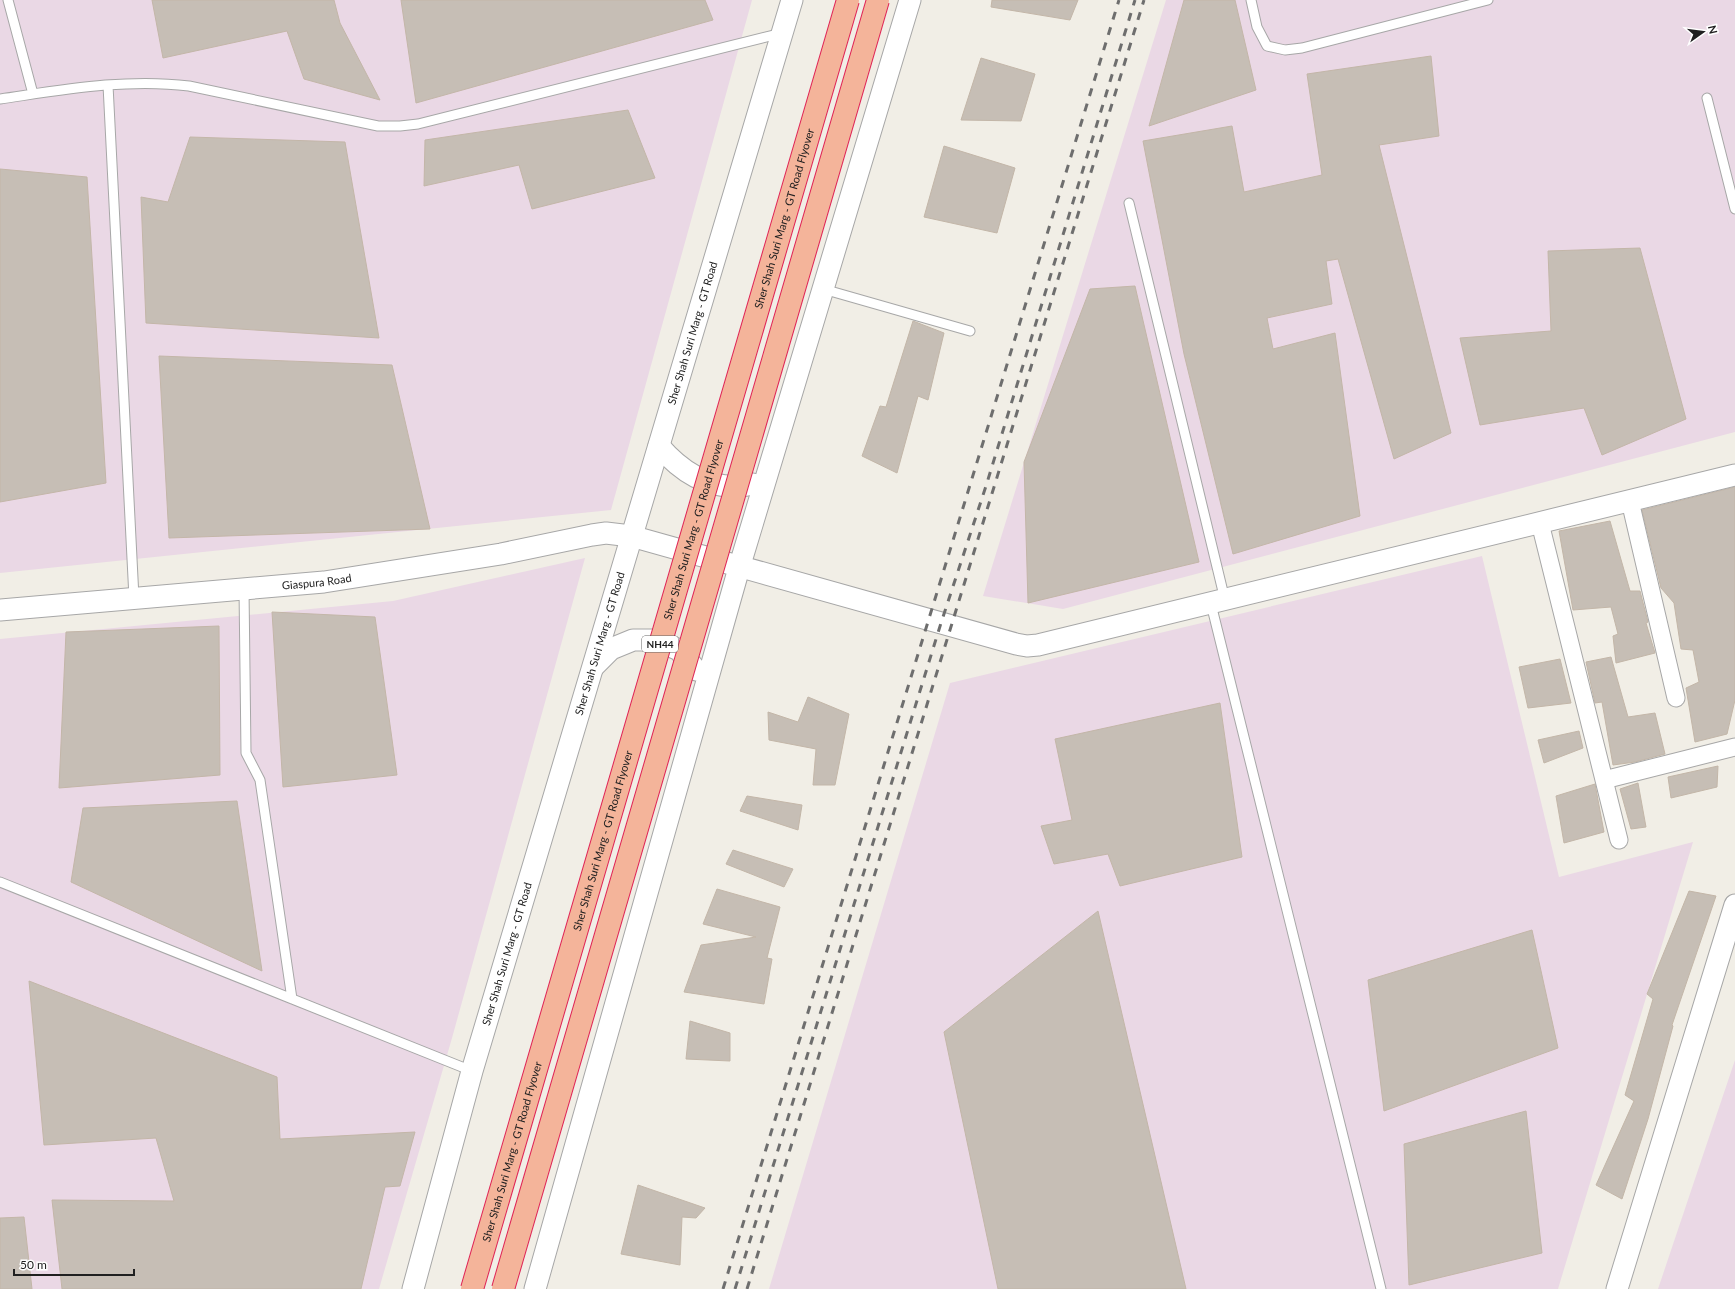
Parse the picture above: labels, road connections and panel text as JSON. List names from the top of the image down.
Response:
{
  "streets": {
    "highway": ["Sher Shah Suri Marg - GT Road Flyover", "NH44"],
    "street": ["Sher Shah Suri Marg - GT Road", "Giaspura Road"]
  },
  "crossings": [
    ["Sher Shah Suri Marg - GT Road", "Giaspura Road"]
  ],
  "scale_bar": "50 m",
  "north": "right"
}
